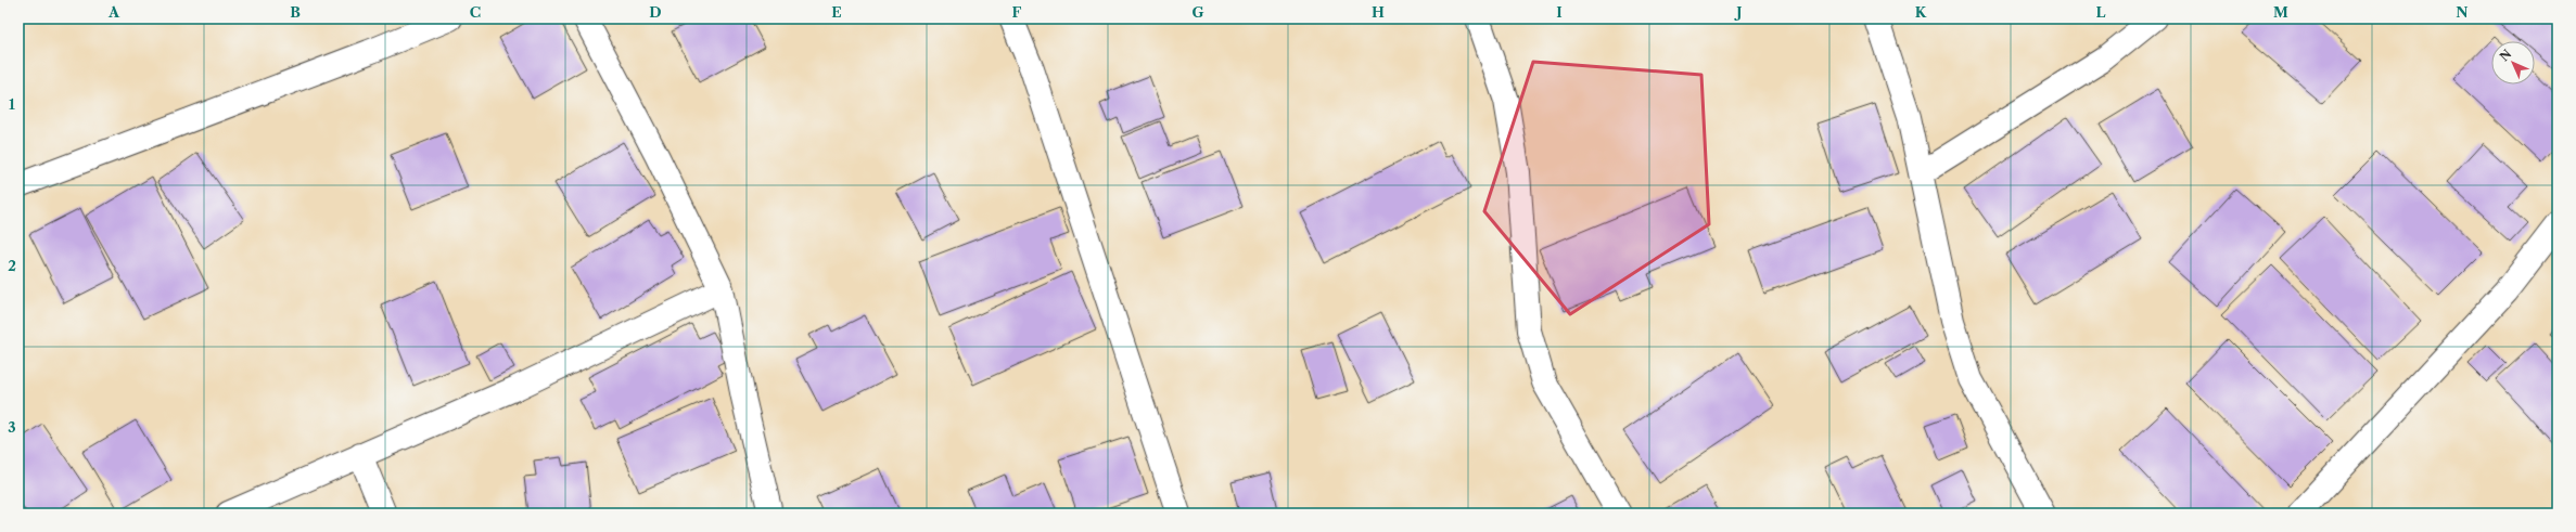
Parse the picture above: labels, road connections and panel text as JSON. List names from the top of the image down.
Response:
{
  "north": "top left",
  "grid": {
    "columns": [
      "A",
      "B",
      "C",
      "D",
      "E",
      "F",
      "G",
      "H",
      "I",
      "J",
      "K",
      "L",
      "M",
      "N"
    ],
    "rows": ["1", "2", "3"]
  }
}
